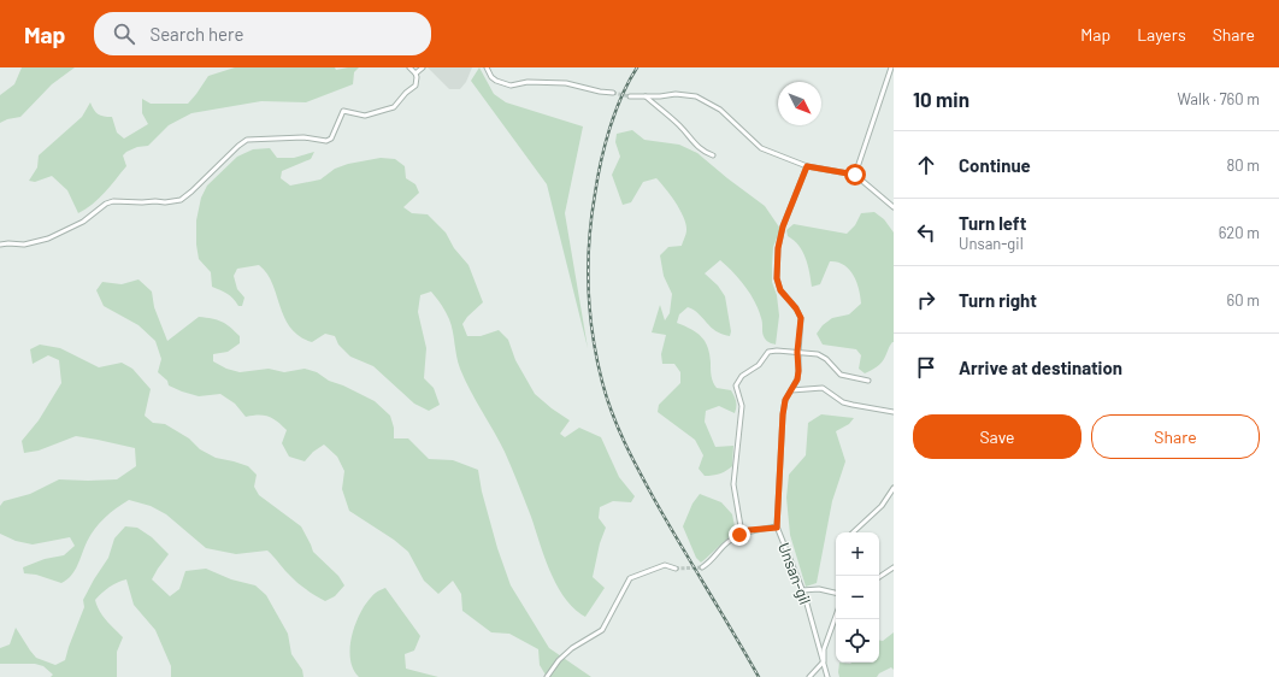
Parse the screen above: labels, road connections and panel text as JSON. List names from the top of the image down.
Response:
{
  "streets": {
    "street": ["Unsan-gil"]
  },
  "north": "bottom right",
  "page": {
    "header": "Map",
    "search": "Search here",
    "nav": ["Map", "Layers", "Share"],
    "heading": ["10 min", "Walk · 760 m"],
    "list": [
      ["Continue", "80 m"],
      ["Turn left", "Unsan-gil", "620 m"],
      ["Turn right", "60 m"],
      "Arrive at destination"
    ],
    "buttons": ["Save", "Share"],
    "map_buttons": ["+", "−"]
  }
}
